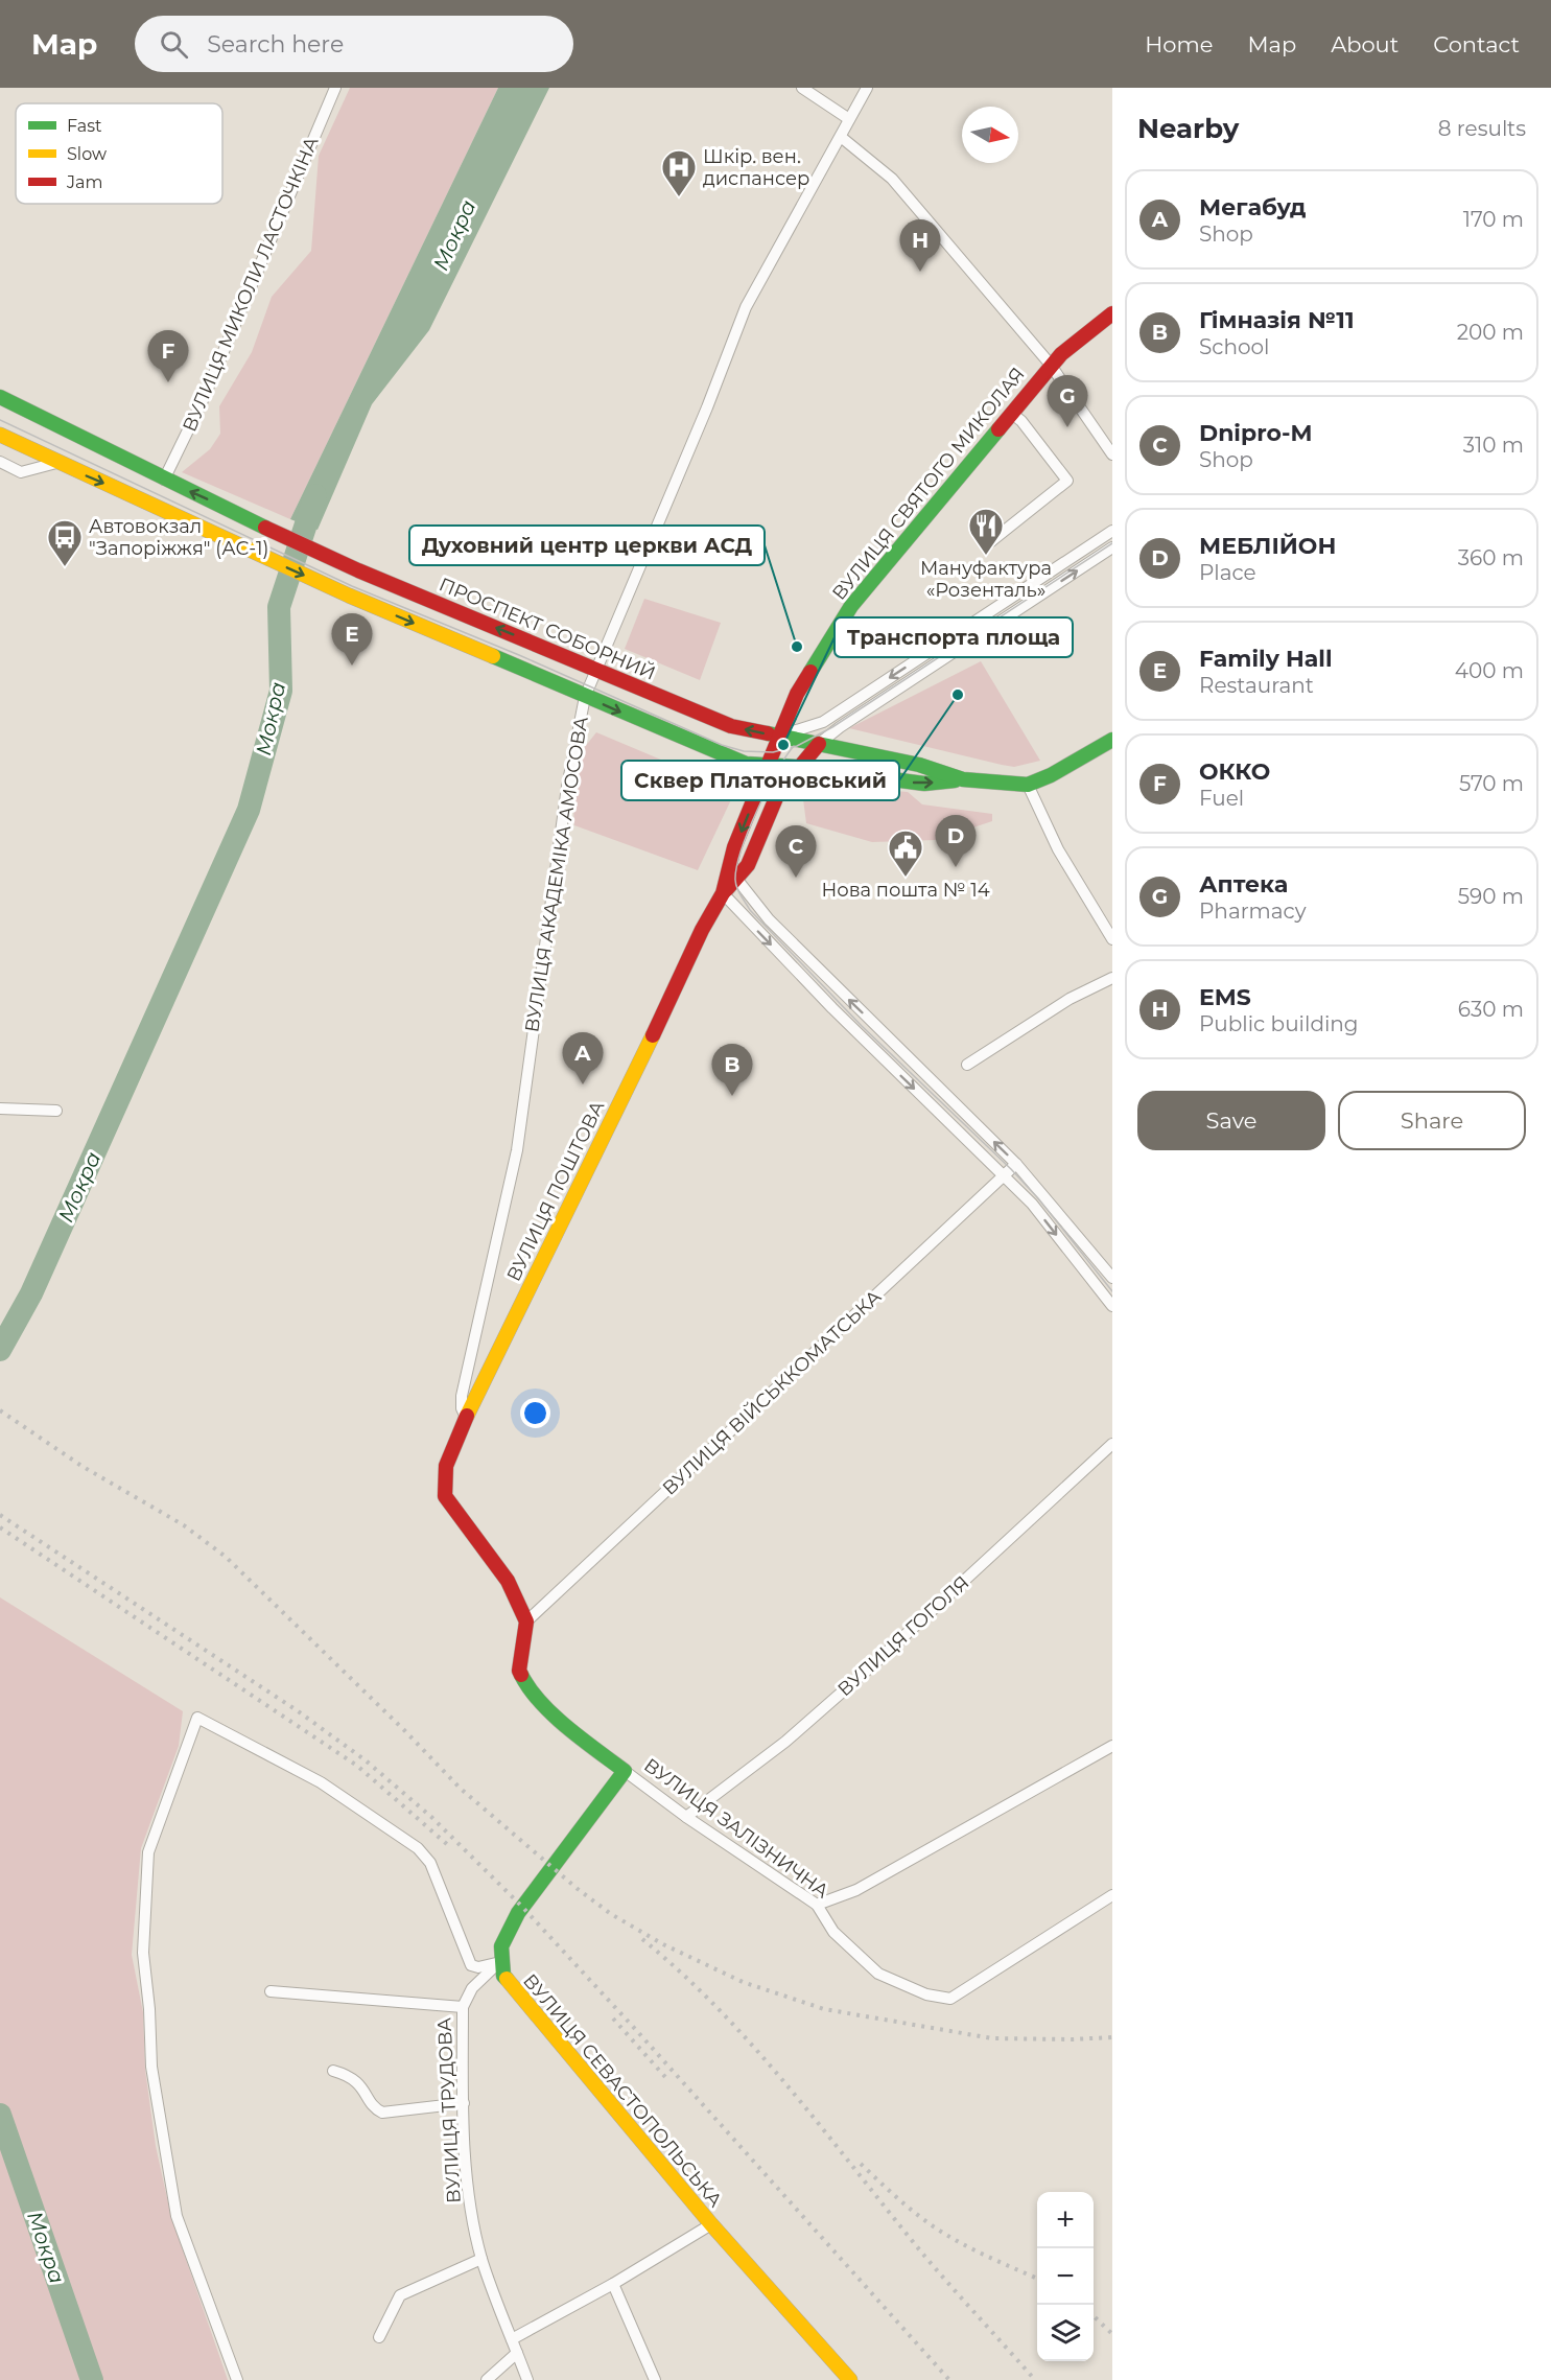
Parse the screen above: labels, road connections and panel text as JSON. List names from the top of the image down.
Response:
{
  "streets": {
    "street": [
      "ВУЛИЦЯ МИКОЛИ ЛАСТОЧКІНА",
      "ВУЛИЦЯ СВЯТОГО МИКОЛАЯ",
      "ПРОСПЕКТ СОБОРНИЙ",
      "ВУЛИЦЯ АКАДЕМІКА АМОСОВА",
      "ВУЛИЦЯ ПОШТОВА",
      "ВУЛИЦЯ ВІЙСЬККОМАТСЬКА",
      "ВУЛИЦЯ ГОГОЛЯ",
      "ВУЛИЦЯ ЗАЛІЗНИЧНА",
      "ВУЛИЦЯ СЕВАСТОПОЛЬСЬКА",
      "ВУЛИЦЯ ТРУДОВА"
    ]
  },
  "crossings": [
    ["ВУЛИЦЯ МИКОЛИ ЛАСТОЧКІНА", "ПРОСПЕКТ СОБОРНИЙ"],
    ["ВУЛИЦЯ СВЯТОГО МИКОЛАЯ", "ПРОСПЕКТ СОБОРНИЙ"],
    ["ВУЛИЦЯ СВЯТОГО МИКОЛАЯ", "ВУЛИЦЯ ПОШТОВА"],
    ["ПРОСПЕКТ СОБОРНИЙ", "ВУЛИЦЯ АКАДЕМІКА АМОСОВА"],
    ["ПРОСПЕКТ СОБОРНИЙ", "ВУЛИЦЯ ПОШТОВА"],
    ["ВУЛИЦЯ АКАДЕМІКА АМОСОВА", "ВУЛИЦЯ ПОШТОВА"],
    ["ВУЛИЦЯ ПОШТОВА", "ВУЛИЦЯ ВІЙСЬККОМАТСЬКА"],
    ["ВУЛИЦЯ ПОШТОВА", "ВУЛИЦЯ ЗАЛІЗНИЧНА"],
    ["ВУЛИЦЯ ВІЙСЬККОМАТСЬКА", "ВУЛИЦЯ ЗАЛІЗНИЧНА"],
    ["ВУЛИЦЯ ГОГОЛЯ", "ВУЛИЦЯ ЗАЛІЗНИЧНА"],
    ["ВУЛИЦЯ СЕВАСТОПОЛЬСЬКА", "ВУЛИЦЯ ТРУДОВА"]
  ],
  "water": ["Мокра"],
  "places": {
    "hospital": ["Шкір. вен. диспансер"],
    "restaurant": ["Мануфактура «Розенталь»"],
    "bus stop": ["Автовокзал \"Запоріжжя\" (АС-1)"],
    "other": ["Духовний центр церкви АСД", "Сквер Платоновський", "Транспорта площа"],
    "public building": ["Нова пошта № 14"]
  },
  "legend": ["Fast", "Slow", "Jam"],
  "north": "right",
  "page": {
    "header": "Map",
    "search": "Search here",
    "nav": [
      "Home",
      "Map",
      "About",
      "Contact"
    ],
    "heading": ["Nearby", "8 results"],
    "list": [
      {
        "mark": "A",
        "name": "Мегабуд",
        "note": "Shop",
        "value": "170 m"
      },
      {
        "mark": "B",
        "name": "Гімназія №11",
        "note": "School",
        "value": "200 m"
      },
      {
        "mark": "C",
        "name": "Dnipro-M",
        "note": "Shop",
        "value": "310 m"
      },
      {
        "mark": "D",
        "name": "МЕБЛІЙОН",
        "note": "Place",
        "value": "360 m"
      },
      {
        "mark": "E",
        "name": "Family Hall",
        "note": "Restaurant",
        "value": "400 m"
      },
      {
        "mark": "F",
        "name": "ОККО",
        "note": "Fuel",
        "value": "570 m"
      },
      {
        "mark": "G",
        "name": "Аптека",
        "note": "Pharmacy",
        "value": "590 m"
      },
      {
        "mark": "H",
        "name": "EMS",
        "note": "Public building",
        "value": "630 m"
      }
    ],
    "pins": [
      "H",
      "F",
      "G",
      "E",
      "D",
      "C",
      "A",
      "B"
    ],
    "buttons": ["Save", "Share"],
    "map_buttons": ["+", "−"]
  }
}
